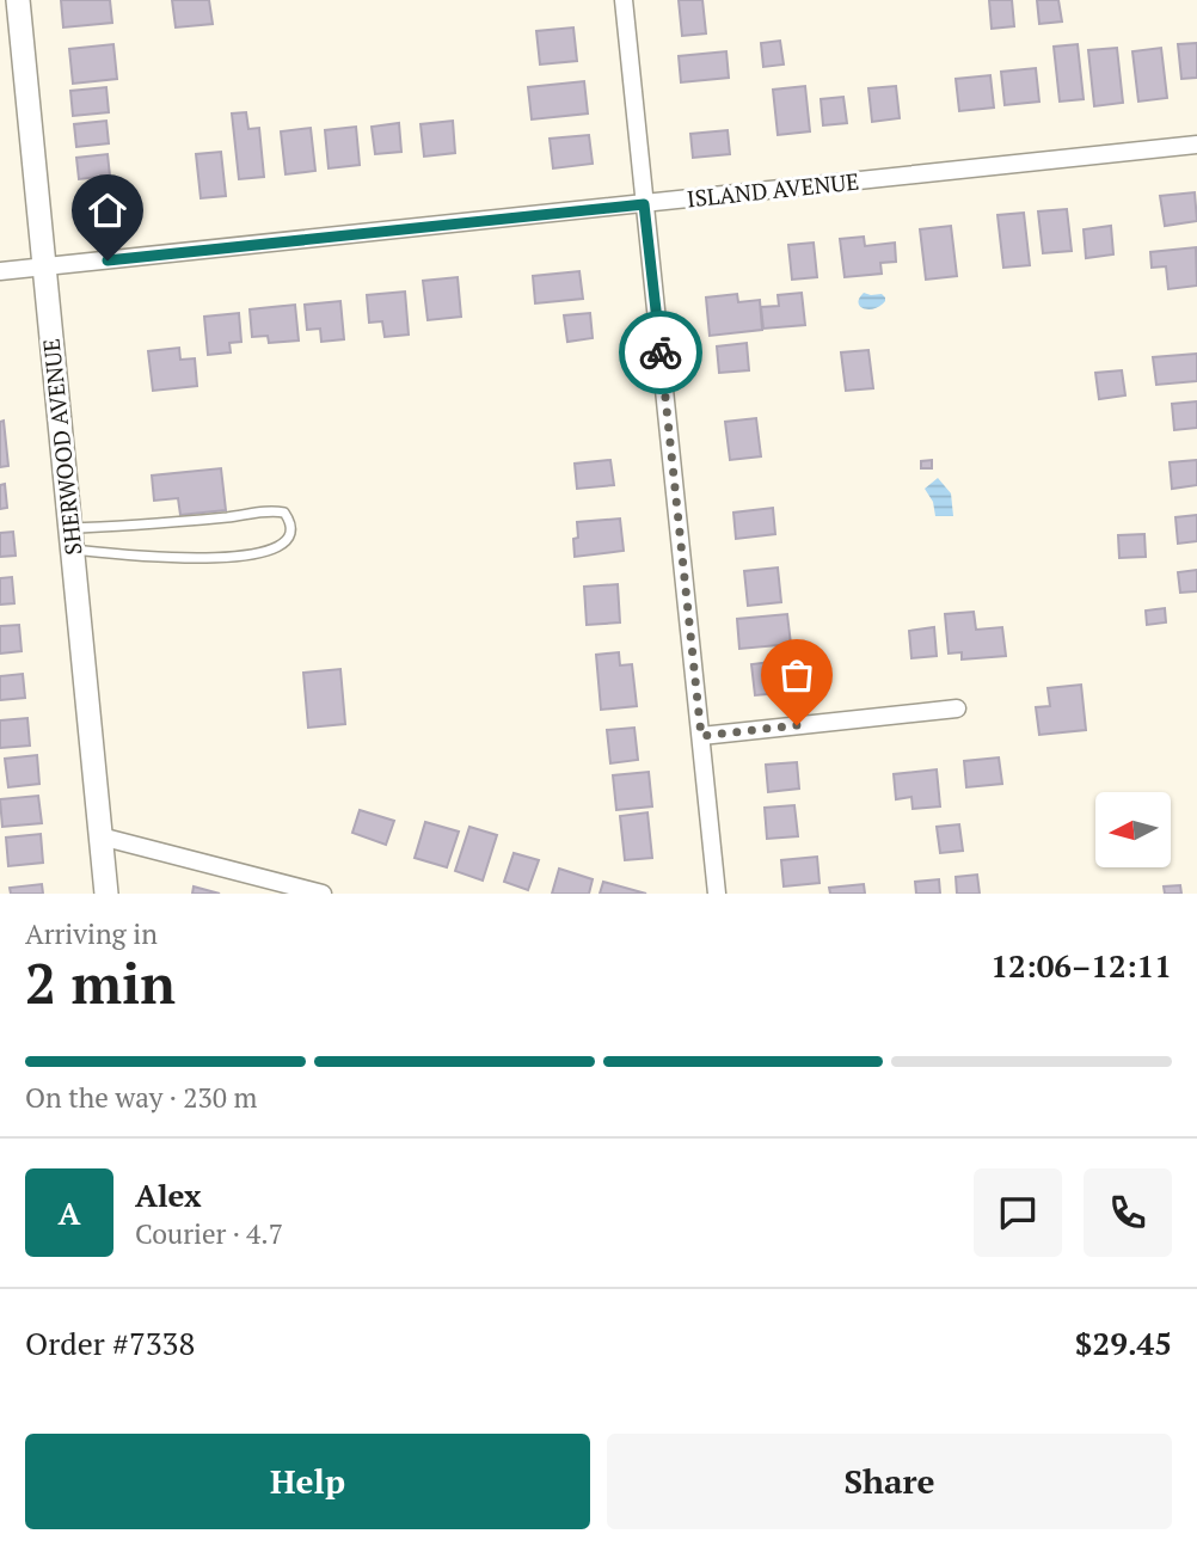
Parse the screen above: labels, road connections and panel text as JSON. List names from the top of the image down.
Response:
{
  "streets": {
    "street": ["ISLAND AVENUE", "SHERWOOD AVENUE"]
  },
  "crossings": [
    ["ISLAND AVENUE", "SHERWOOD AVENUE"]
  ],
  "north": "left",
  "page": {
    "heading": ["2 min", "Arriving in", "12:06–12:11"],
    "panel": [
      "Alex",
      "Courier · 4.7",
      "Order #7338",
      "$29.45"
    ],
    "bar": "On the way · 230 m",
    "round": "A",
    "buttons": ["Help", "Share"]
  }
}
